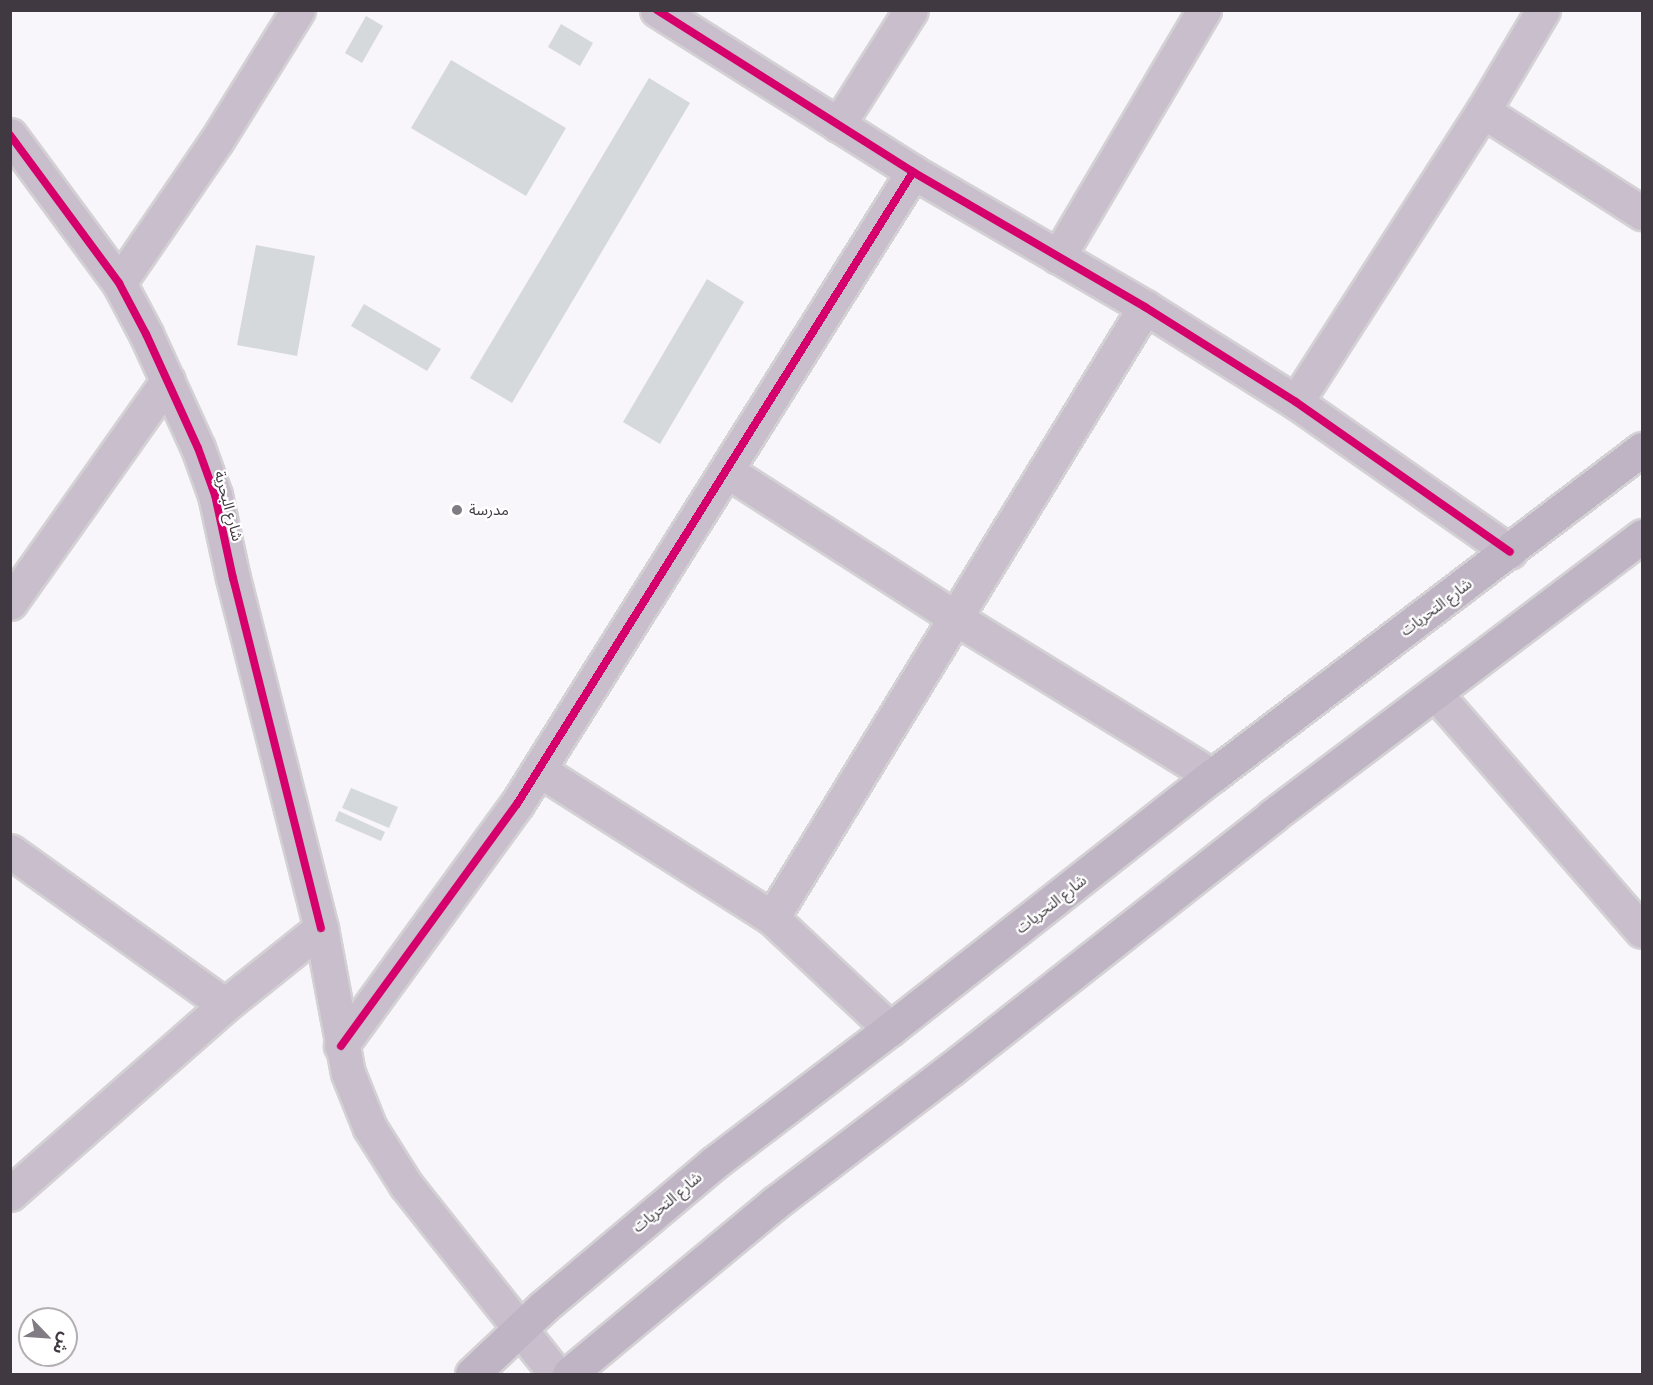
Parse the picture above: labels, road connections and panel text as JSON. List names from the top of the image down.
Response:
{
  "streets": {
    "main road": ["شارع التحريات"],
    "street": ["شارع البحرية"]
  },
  "crossings": [
    ["شارع البحرية", "شارع التحريات"]
  ],
  "places": ["مدرسة"],
  "north": "bottom right"
}
